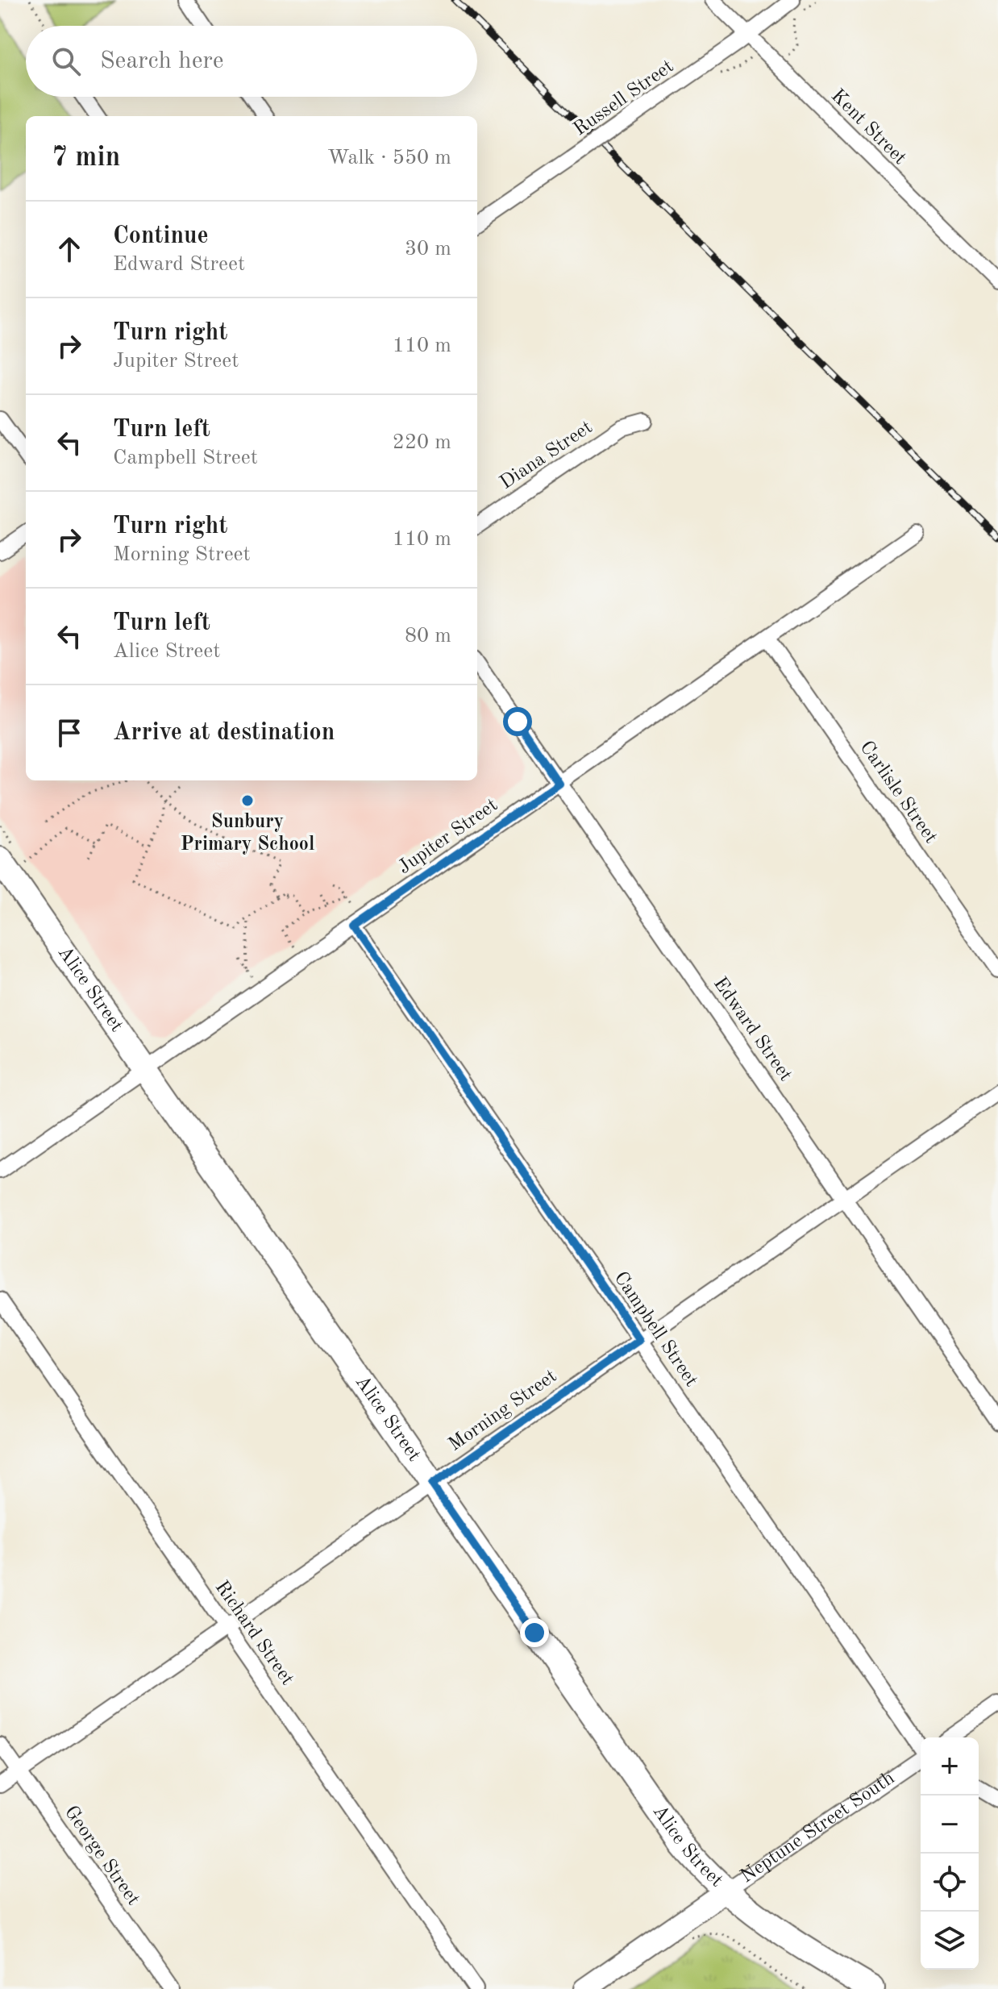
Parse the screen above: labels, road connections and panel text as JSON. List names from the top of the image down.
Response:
{
  "streets": {
    "main road": ["Alice Street"],
    "street": [
      "Russell Street",
      "Kent Street",
      "Diana Street",
      "Carlisle Street",
      "Jupiter Street",
      "Edward Street",
      "Campbell Street",
      "Morning Street",
      "Richard Street",
      "Neptune Street South",
      "George Street"
    ]
  },
  "crossings": [
    ["Russell Street", "Kent Street"],
    ["Carlisle Street", "Jupiter Street"],
    ["Jupiter Street", "Alice Street"],
    ["Jupiter Street", "Edward Street"],
    ["Jupiter Street", "Campbell Street"],
    ["Alice Street", "Morning Street"],
    ["Alice Street", "Neptune Street South"],
    ["Edward Street", "Morning Street"],
    ["Campbell Street", "Morning Street"],
    ["Morning Street", "Richard Street"],
    ["Morning Street", "George Street"]
  ],
  "places": ["Sunbury Primary School"],
  "page": {
    "search": "Search here",
    "heading": ["7 min", "Walk · 550 m"],
    "list": [
      ["Continue", "Edward Street", "30 m"],
      ["Turn right", "Jupiter Street", "110 m"],
      ["Turn left", "Campbell Street", "220 m"],
      ["Turn right", "Morning Street", "110 m"],
      ["Turn left", "Alice Street", "80 m"],
      "Arrive at destination"
    ],
    "map_buttons": ["+", "−"]
  }
}
